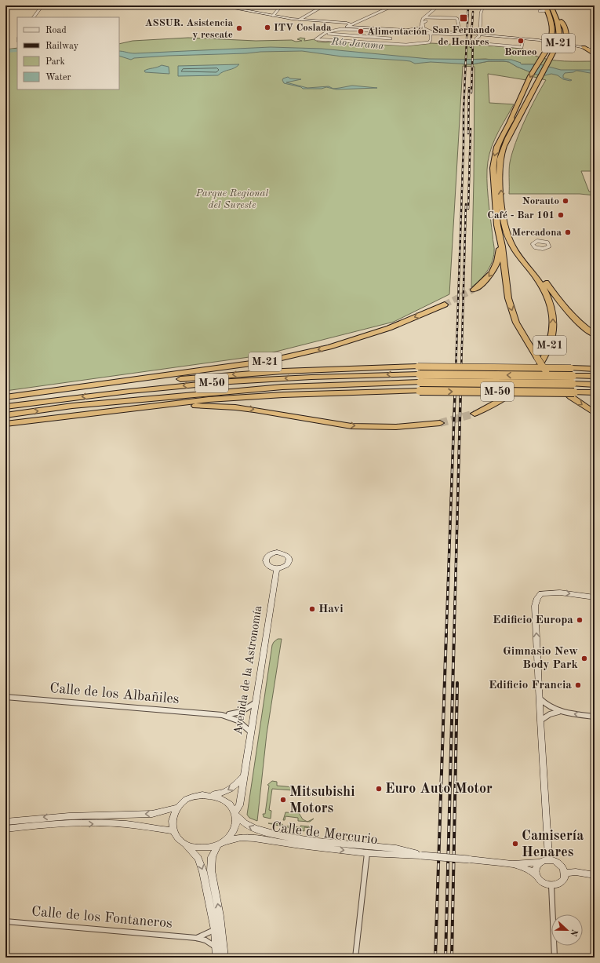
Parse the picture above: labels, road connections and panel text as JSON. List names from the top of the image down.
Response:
{
  "streets": {
    "highway": ["M-21", "M-50"],
    "street": [
      "Avenida de la Astronomía",
      "Calle de los Albañiles",
      "Calle de Mercurio",
      "Calle de los Fontaneros"
    ]
  },
  "crossings": [
    ["M-21", "M-50"],
    ["Avenida de la Astronomía", "Calle de los Albañiles"],
    ["Avenida de la Astronomía", "Calle de Mercurio"]
  ],
  "water": ["Río Jarama"],
  "parks": ["Parque Regional del Sureste"],
  "places": {
    "transit": ["San Fernando de Henares"],
    "other": [
      "ITV Coslada",
      "ASSUR. Asistencia y rescate",
      "Alimentación",
      "Borneo",
      "Norauto",
      "Café - Bar 101",
      "Mercadona",
      "Havi",
      "Edificio Europa",
      "Gimnasio New Body Park",
      "Edificio Francia",
      "Euro Auto Motor",
      "Mitsubishi Motors",
      "Camisería Henares"
    ]
  },
  "legend": [
    "Road",
    "Railway",
    "Park",
    "Water"
  ],
  "north": "right"
}
